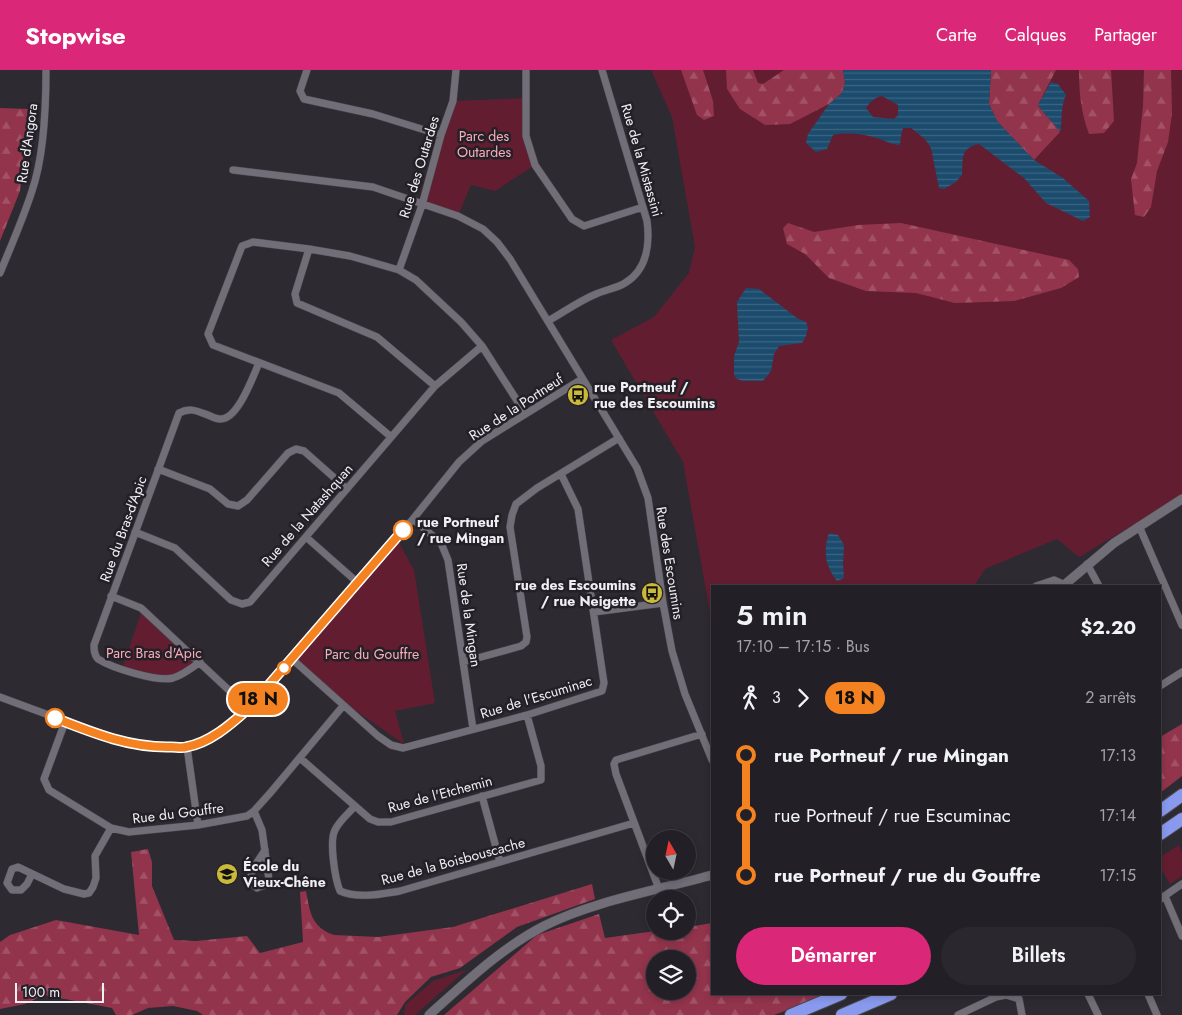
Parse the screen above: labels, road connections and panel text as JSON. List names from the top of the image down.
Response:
{
  "streets": {
    "street": [
      "Rue d'Angora",
      "Rue de la Mistassini",
      "Rue des Outardes",
      "Rue de la Portneuf",
      "Rue de la Natashquan",
      "Rue du Bras-d'Apic",
      "Rue des Escoumins",
      "Rue de la Mingan",
      "Rue de l'Escuminac",
      "Rue de l'Etchemin",
      "Rue du Gouffre",
      "Rue de la Boisbouscache"
    ]
  },
  "crossings": [
    ["Rue de la Mistassini", "Rue des Escoumins"],
    ["Rue des Outardes", "Rue des Escoumins"],
    ["Rue de la Portneuf", "Rue des Escoumins"],
    ["Rue de la Portneuf", "Rue de la Mingan"],
    ["Rue de la Portneuf", "Rue de l'Escuminac"],
    ["Rue de la Portneuf", "Rue du Gouffre"],
    ["Rue de la Natashquan", "Rue du Bras-d'Apic"],
    ["Rue de la Mingan", "Rue de l'Escuminac"],
    ["Rue de l'Escuminac", "Rue de l'Etchemin"],
    ["Rue de l'Escuminac", "Rue du Gouffre"],
    ["Rue de l'Etchemin", "Rue du Gouffre"],
    ["Rue de l'Etchemin", "Rue de la Boisbouscache"]
  ],
  "parks": ["Parc des Outardes", "Parc Bras d'Apic", "Parc du Gouffre"],
  "places": {
    "bus stop": ["rue Portneuf / rue des Escoumins", "rue des Escoumins / rue Neigette"],
    "other": ["rue Portneuf / rue Mingan"],
    "school or university": ["École du Vieux-Chêne"]
  },
  "scale_bar": "100 m",
  "north": "top",
  "page": {
    "header": "Stopwise",
    "nav": ["Carte", "Calques", "Partager"],
    "on_map": "18 N",
    "heading": ["5 min", "17:10 – 17:15 · Bus", "$2.20"],
    "legs": ["3", "18 N", "2 arrêts"],
    "list": [
      {
        "name": "rue Portneuf / rue Mingan",
        "value": "17:13"
      },
      {
        "name": "rue Portneuf / rue Escuminac",
        "value": "17:14"
      },
      {
        "name": "rue Portneuf / rue du Gouffre",
        "value": "17:15"
      }
    ],
    "buttons": ["Démarrer", "Billets"],
    "scale": "100 m"
  }
}
